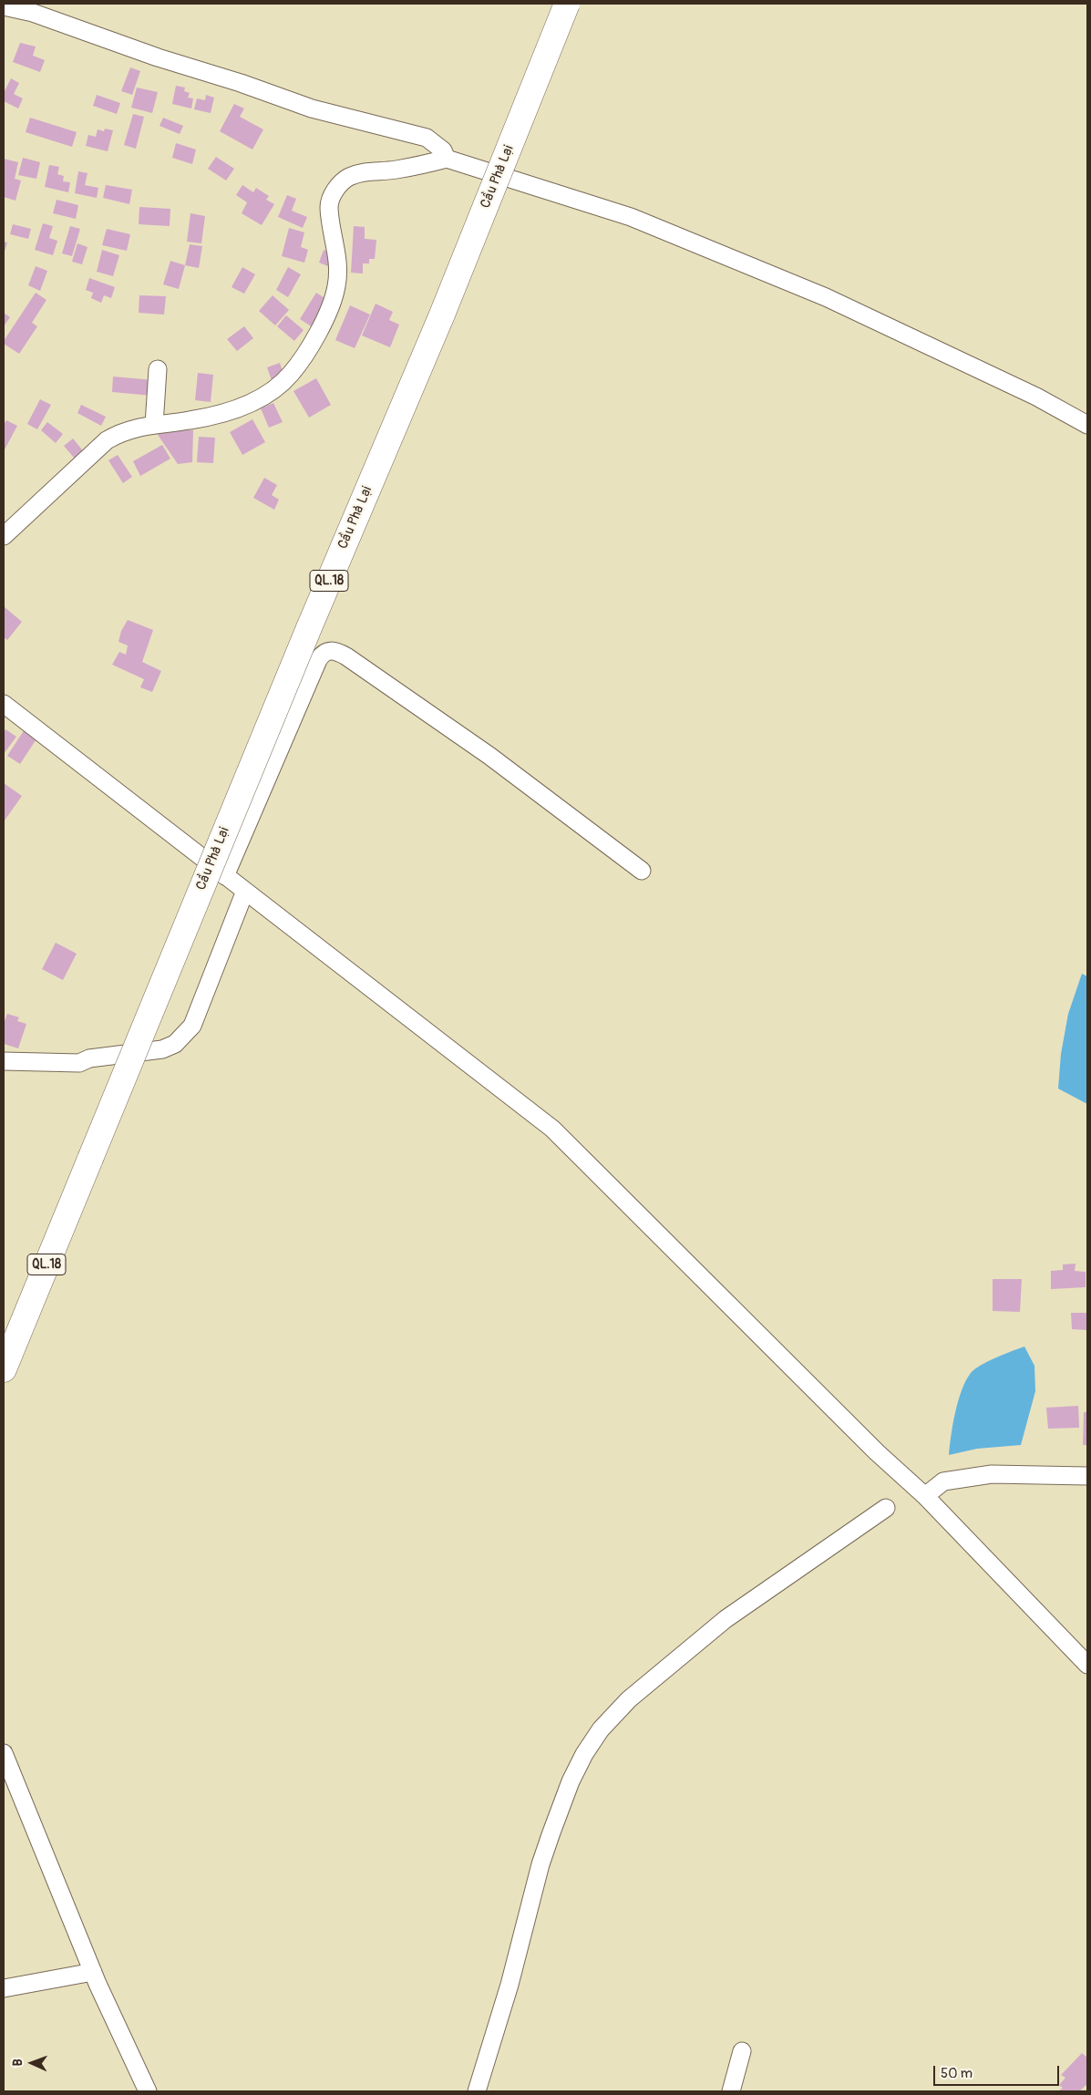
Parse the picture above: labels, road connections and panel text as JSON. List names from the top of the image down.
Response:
{
  "streets": {
    "highway": ["Cầu Phả Lại", "QL.18"]
  },
  "scale_bar": "50 m",
  "north": "left"
}
